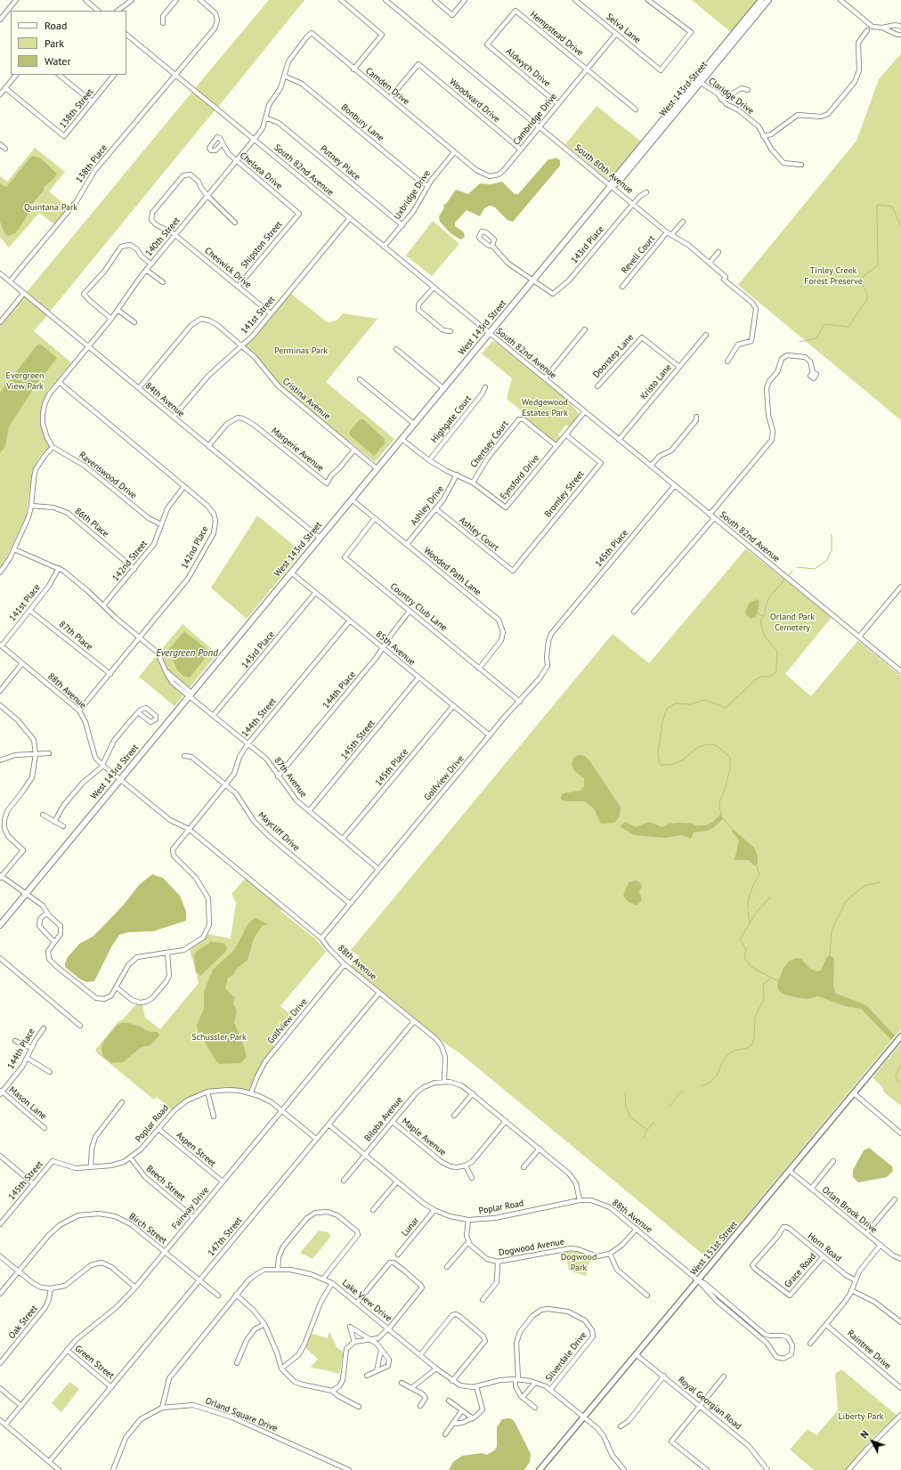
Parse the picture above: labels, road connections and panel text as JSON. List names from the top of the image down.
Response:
{
  "streets": {
    "main road": ["West 143rd Street"],
    "street": [
      "Selva Lane",
      "Hempstead Drive",
      "Aldwych Drive",
      "Camden Drive",
      "Claridge Drive",
      "Woodward Drive",
      "138th Street",
      "Cambridge Drive",
      "Bonbury Lane",
      "Putney Place",
      "138th Place",
      "South 80th Avenue",
      "South 82nd Avenue",
      "Chelsea Drive",
      "Uxbridge Drive",
      "140th Street",
      "Shipston Street",
      "143rd Place",
      "Revell Court",
      "Cheswick Drive",
      "141st Street",
      "Doorstep Lane",
      "Kristo Lane",
      "Cristina Avenue",
      "84th Avenue",
      "Highgate Court",
      "Chertsey Court",
      "Margerie Avenue",
      "Ravenswood Drive",
      "Eynsford Drive",
      "Bromley Street",
      "Ashley Drive",
      "86th Place",
      "Ashley Court",
      "142nd Place",
      "145th Place",
      "142nd Street",
      "Wooded Path Lane",
      "141st Place",
      "Country Club Lane",
      "87th Place",
      "85th Avenue",
      "144th Place",
      "88th Avenue",
      "144th Street",
      "145th Street",
      "87th Avenue",
      "Golfview Drive",
      "Maycliff Drive",
      "Mason Lane",
      "Biloba Avenue",
      "Poplar Road",
      "Maple Avenue",
      "Aspen Street",
      "Beech Street",
      "Fairway Drive",
      "Orlan Brook Drive",
      "Lunar",
      "Birch Street",
      "147th Street",
      "Dogwood Avenue",
      "Horn Road",
      "West 151st Street",
      "Grace Road",
      "Lake View Drive",
      "Oak Street",
      "Raintree Drive",
      "Silverdale Drive",
      "Green Street",
      "Royal Georgian Road",
      "Orland Square Drive"
    ]
  },
  "crossings": [
    ["Selva Lane", "Cambridge Drive"],
    ["Hempstead Drive", "Aldwych Drive"],
    ["Hempstead Drive", "Cambridge Drive"],
    ["Aldwych Drive", "Cambridge Drive"],
    ["Camden Drive", "Woodward Drive"],
    ["Camden Drive", "Cambridge Drive"],
    ["Camden Drive", "Uxbridge Drive"],
    ["Camden Drive", "140th Street"],
    ["West 143rd Street", "Claridge Drive"],
    ["West 143rd Street", "South 80th Avenue"],
    ["West 143rd Street", "South 82nd Avenue"],
    ["West 143rd Street", "143rd Place"],
    ["West 143rd Street", "Cristina Avenue"],
    ["West 143rd Street", "84th Avenue"],
    ["West 143rd Street", "Eynsford Drive"],
    ["West 143rd Street", "Wooded Path Lane"],
    ["West 143rd Street", "85th Avenue"],
    ["West 143rd Street", "88th Avenue"],
    ["West 143rd Street", "87th Avenue"],
    ["Woodward Drive", "Cambridge Drive"],
    ["Cambridge Drive", "South 80th Avenue"],
    ["Cambridge Drive", "Uxbridge Drive"],
    ["Bonbury Lane", "Uxbridge Drive"],
    ["Bonbury Lane", "140th Street"],
    ["Putney Place", "Uxbridge Drive"],
    ["Putney Place", "140th Street"],
    ["138th Place", "South 82nd Avenue"],
    ["138th Place", "84th Avenue"],
    ["South 80th Avenue", "143rd Place"],
    ["South 80th Avenue", "Revell Court"],
    ["South 82nd Avenue", "Uxbridge Drive"],
    ["South 82nd Avenue", "140th Street"],
    ["South 82nd Avenue", "141st Street"],
    ["South 82nd Avenue", "Kristo Lane"],
    ["South 82nd Avenue", "Eynsford Drive"],
    ["South 82nd Avenue", "145th Place"],
    ["Chelsea Drive", "140th Street"],
    ["Chelsea Drive", "Shipston Street"],
    ["140th Street", "Cheswick Drive"],
    ["140th Street", "84th Avenue"],
    ["Shipston Street", "Cheswick Drive"],
    ["143rd Place", "85th Avenue"],
    ["143rd Place", "87th Avenue"],
    ["Cheswick Drive", "141st Street"],
    ["141st Street", "Cristina Avenue"],
    ["141st Street", "84th Avenue"],
    ["Doorstep Lane", "Kristo Lane"],
    ["Cristina Avenue", "84th Avenue"],
    ["Cristina Avenue", "Margerie Avenue"],
    ["84th Avenue", "Margerie Avenue"],
    ["Highgate Court", "Eynsford Drive"],
    ["Chertsey Court", "Eynsford Drive"],
    ["Ravenswood Drive", "142nd Street"],
    ["Eynsford Drive", "Bromley Street"],
    ["Eynsford Drive", "Ashley Drive"],
    ["Bromley Street", "Ashley Court"],
    ["Ashley Drive", "Ashley Court"],
    ["Ashley Drive", "Wooded Path Lane"],
    ["86th Place", "142nd Street"],
    ["142nd Place", "142nd Street"],
    ["142nd Place", "87th Place"],
    ["142nd Place", "88th Avenue"],
    ["142nd Place", "87th Avenue"],
    ["145th Place", "85th Avenue"],
    ["145th Place", "87th Avenue"],
    ["145th Place", "Golfview Drive"],
    ["Wooded Path Lane", "Country Club Lane"],
    ["141st Place", "87th Place"],
    ["141st Place", "88th Avenue"],
    ["Country Club Lane", "144th Place"],
    ["Country Club Lane", "Golfview Drive"],
    ["85th Avenue", "144th Place"],
    ["85th Avenue", "144th Street"],
    ["85th Avenue", "145th Street"],
    ["85th Avenue", "Golfview Drive"],
    ["144th Place", "87th Avenue"],
    ["144th Place", "Mason Lane"],
    ["88th Avenue", "144th Street"],
    ["88th Avenue", "Golfview Drive"],
    ["88th Avenue", "Biloba Avenue"],
    ["88th Avenue", "Poplar Road"],
    ["88th Avenue", "Fairway Drive"],
    ["88th Avenue", "147th Street"],
    ["88th Avenue", "West 151st Street"],
    ["144th Street", "87th Avenue"],
    ["144th Street", "Maycliff Drive"],
    ["145th Street", "87th Avenue"],
    ["145th Street", "Poplar Road"],
    ["87th Avenue", "Golfview Drive"],
    ["Golfview Drive", "Maycliff Drive"],
    ["Golfview Drive", "Poplar Road"],
    ["Biloba Avenue", "Poplar Road"],
    ["Biloba Avenue", "Maple Avenue"],
    ["Poplar Road", "Aspen Street"],
    ["Poplar Road", "Beech Street"],
    ["Poplar Road", "Fairway Drive"],
    ["Poplar Road", "Lunar"],
    ["Poplar Road", "147th Street"],
    ["Aspen Street", "Fairway Drive"],
    ["Beech Street", "Fairway Drive"],
    ["Fairway Drive", "Birch Street"],
    ["Fairway Drive", "Green Street"],
    ["Orlan Brook Drive", "West 151st Street"],
    ["Birch Street", "147th Street"],
    ["147th Street", "Green Street"],
    ["Horn Road", "Grace Road"],
    ["West 151st Street", "Lake View Drive"],
    ["West 151st Street", "Royal Georgian Road"],
    ["Lake View Drive", "Silverdale Drive"],
    ["Lake View Drive", "Orland Square Drive"]
  ],
  "water": ["Evergreen Pond"],
  "parks": [
    "Quintana Park",
    "Tinley Creek Forest Preserve",
    "Perminas Park",
    "Evergreen View Park",
    "Wedgewood Estates Park",
    "Orland Park Cemetery",
    "Schussler Park",
    "Dogwood Park",
    "Liberty Park"
  ],
  "legend": ["Road", "Park", "Water"],
  "north": "top left"
}
